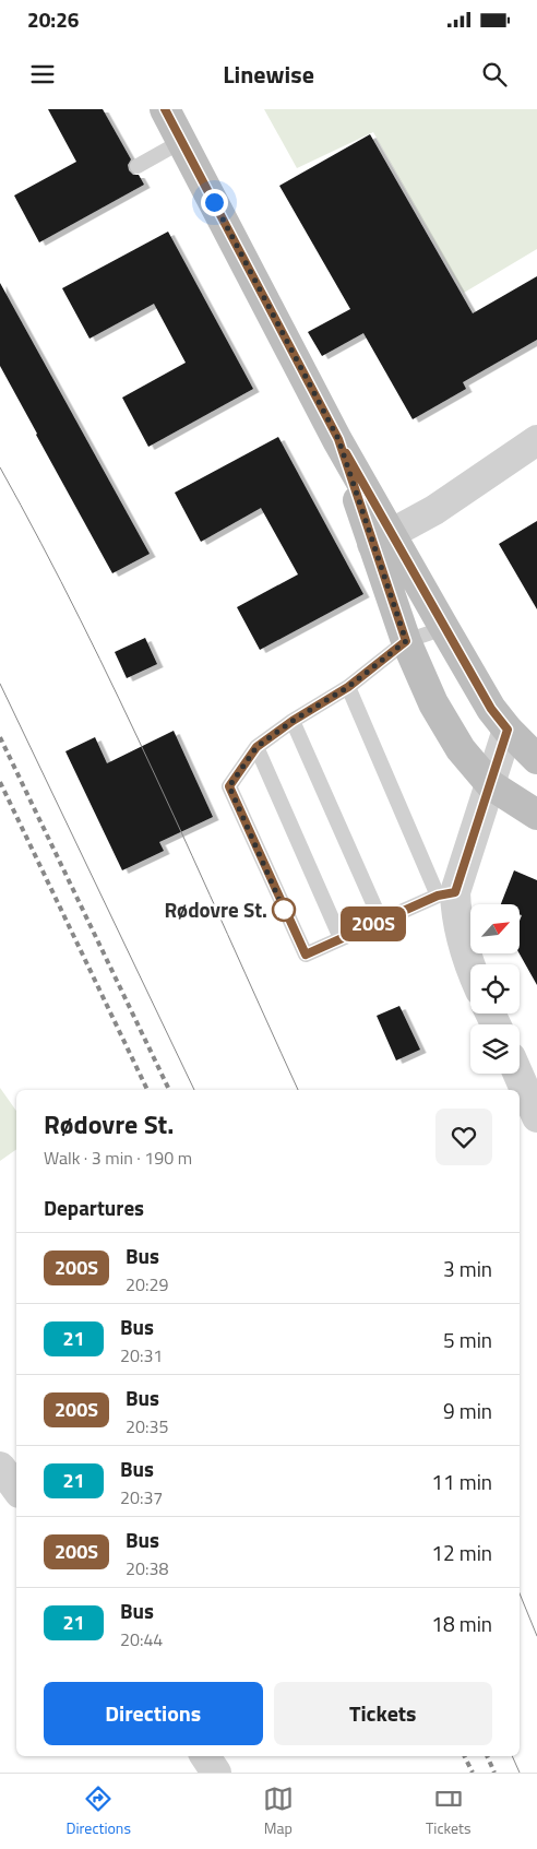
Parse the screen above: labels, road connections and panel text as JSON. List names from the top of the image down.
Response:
{
  "places": ["Rødovre St."],
  "lines": ["bus line 200S"],
  "north": "top right",
  "page": {
    "status": "20:26",
    "header": "Linewise",
    "on_map": "200S",
    "heading": [
      ["Rødovre St.", "Walk · 3 min · 190 m"],
      "Departures"
    ],
    "list": [
      {
        "mark": "200S",
        "name": "Bus",
        "note": "20:29",
        "value": "3 min"
      },
      {
        "mark": "21",
        "name": "Bus",
        "note": "20:31",
        "value": "5 min"
      },
      {
        "mark": "200S",
        "name": "Bus",
        "note": "20:35",
        "value": "9 min"
      },
      {
        "mark": "21",
        "name": "Bus",
        "note": "20:37",
        "value": "11 min"
      },
      {
        "mark": "200S",
        "name": "Bus",
        "note": "20:38",
        "value": "12 min"
      },
      {
        "mark": "21",
        "name": "Bus",
        "note": "20:44",
        "value": "18 min"
      }
    ],
    "buttons": ["Directions", "Tickets"],
    "tabs": ["Directions", "Map", "Tickets"]
  }
}
